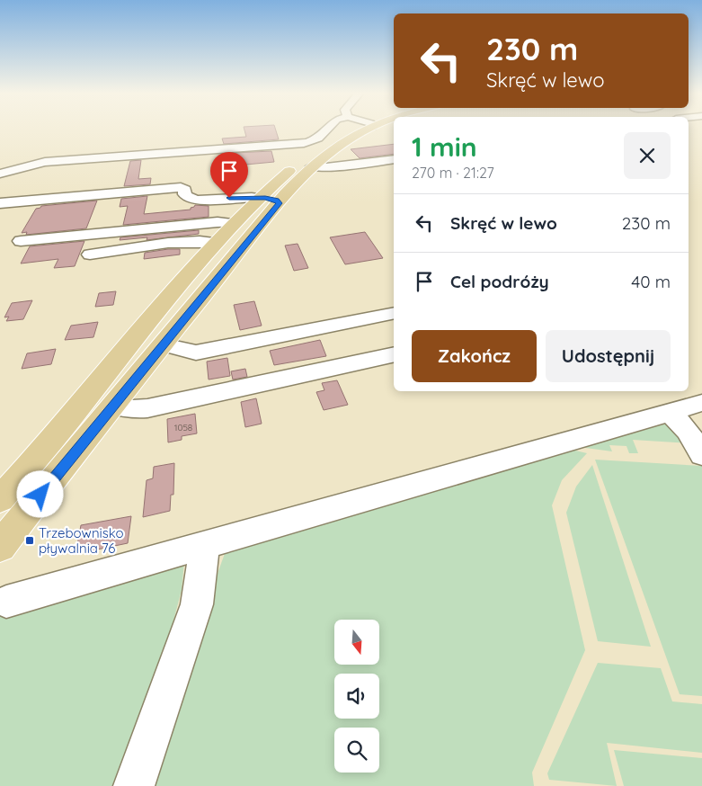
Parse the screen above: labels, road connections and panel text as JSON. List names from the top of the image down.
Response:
{
  "places": {
    "transit": ["Trzebownisko pływalnia 76"]
  },
  "house_numbers": ["1058"],
  "north": "bottom",
  "page": {
    "turn": ["230 m", "Skręć w lewo"],
    "heading": ["1 min", "270 m · 21:27"],
    "list": [
      {
        "name": "Skręć w lewo",
        "value": "230 m"
      },
      {
        "name": "Cel podróży",
        "value": "40 m"
      }
    ],
    "buttons": ["Zakończ", "Udostępnij"]
  }
}
